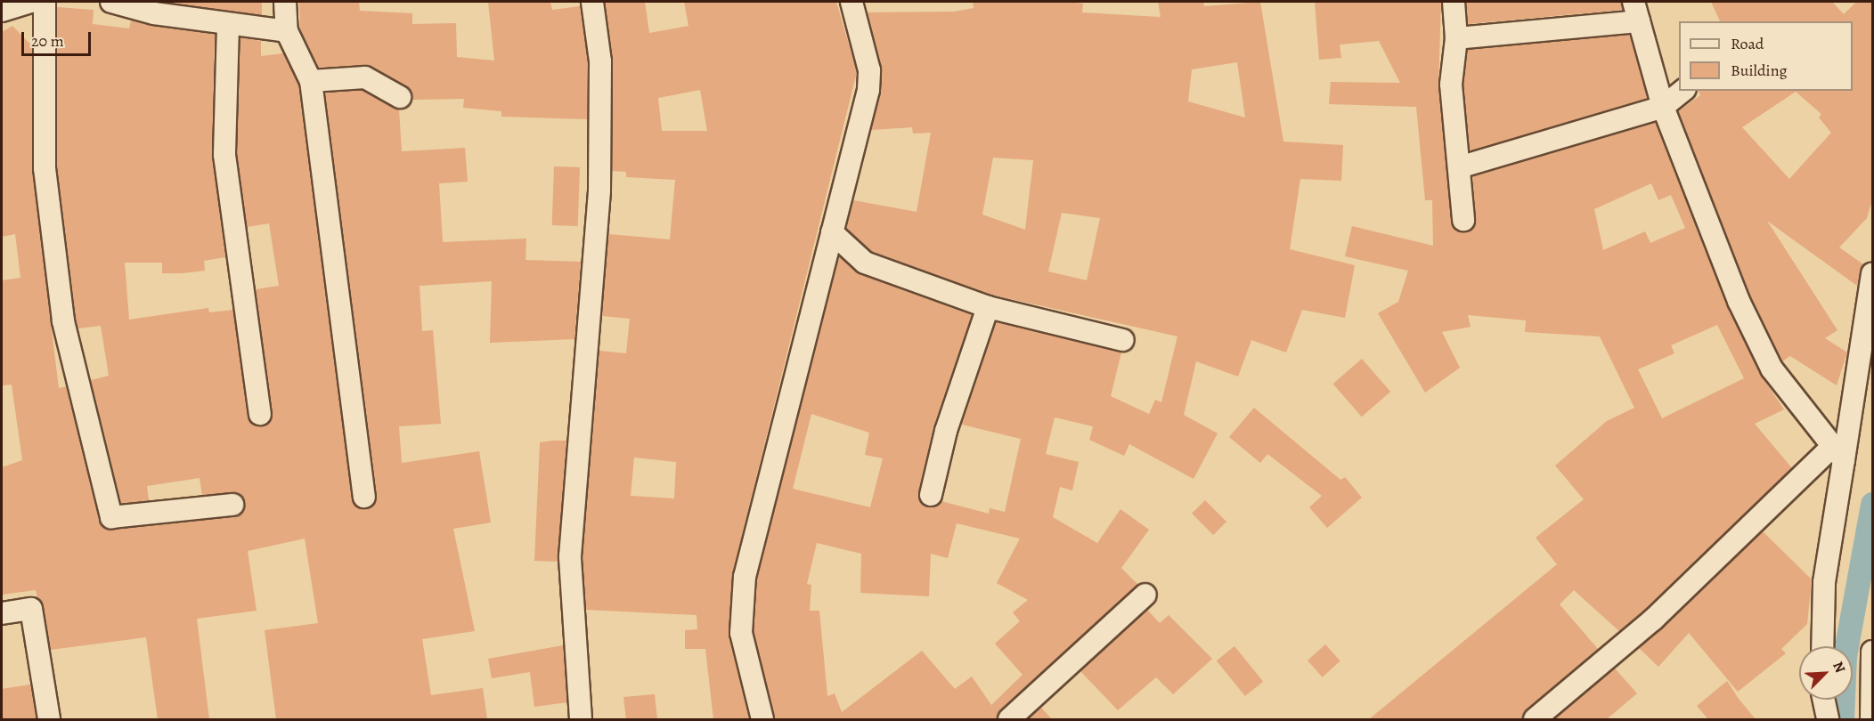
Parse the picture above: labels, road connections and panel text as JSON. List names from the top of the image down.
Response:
{
  "legend": ["Road", "Building"],
  "scale_bar": "20 m",
  "north": "top right"
}
